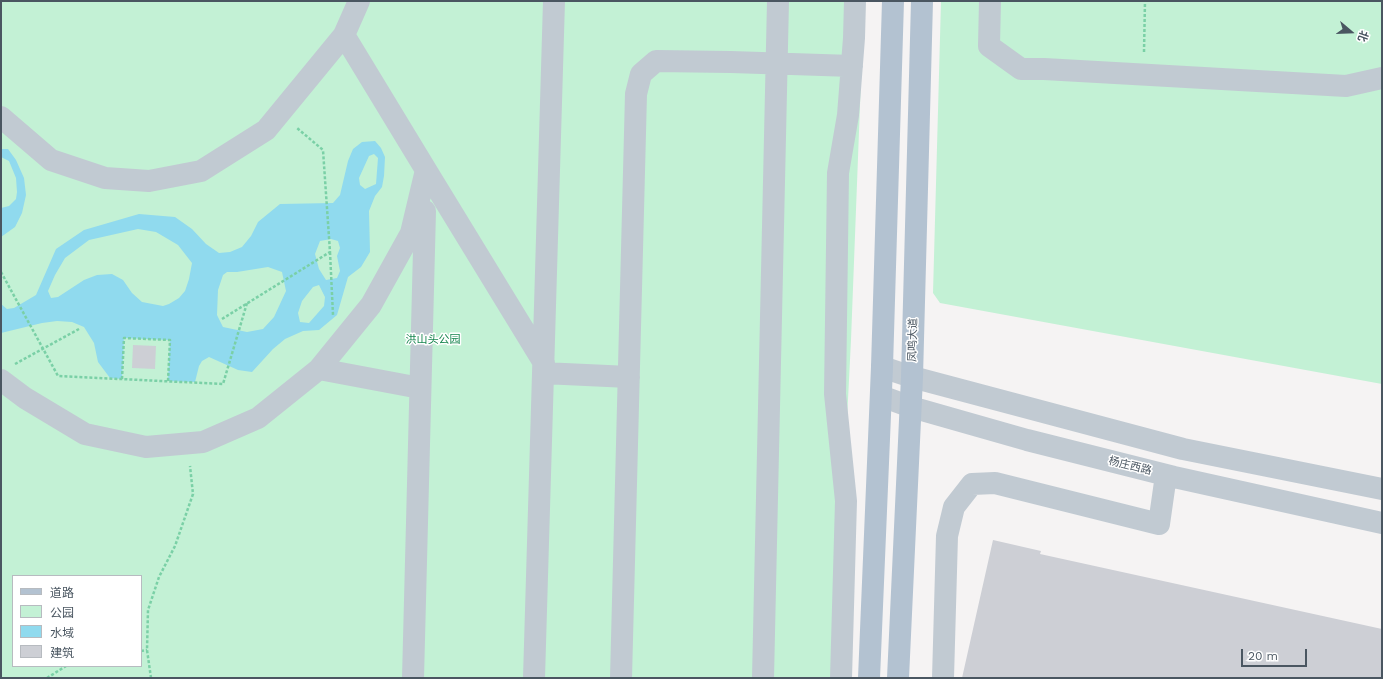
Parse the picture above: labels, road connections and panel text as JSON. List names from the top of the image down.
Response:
{
  "streets": {
    "main road": ["凤鸣大道"],
    "street": ["杨庄西路"]
  },
  "crossings": [
    ["凤鸣大道", "杨庄西路"]
  ],
  "parks": ["洪山头公园"],
  "legend": [
    "道路",
    "公园",
    "水域",
    "建筑"
  ],
  "scale_bar": "20 m",
  "north": "right"
}
